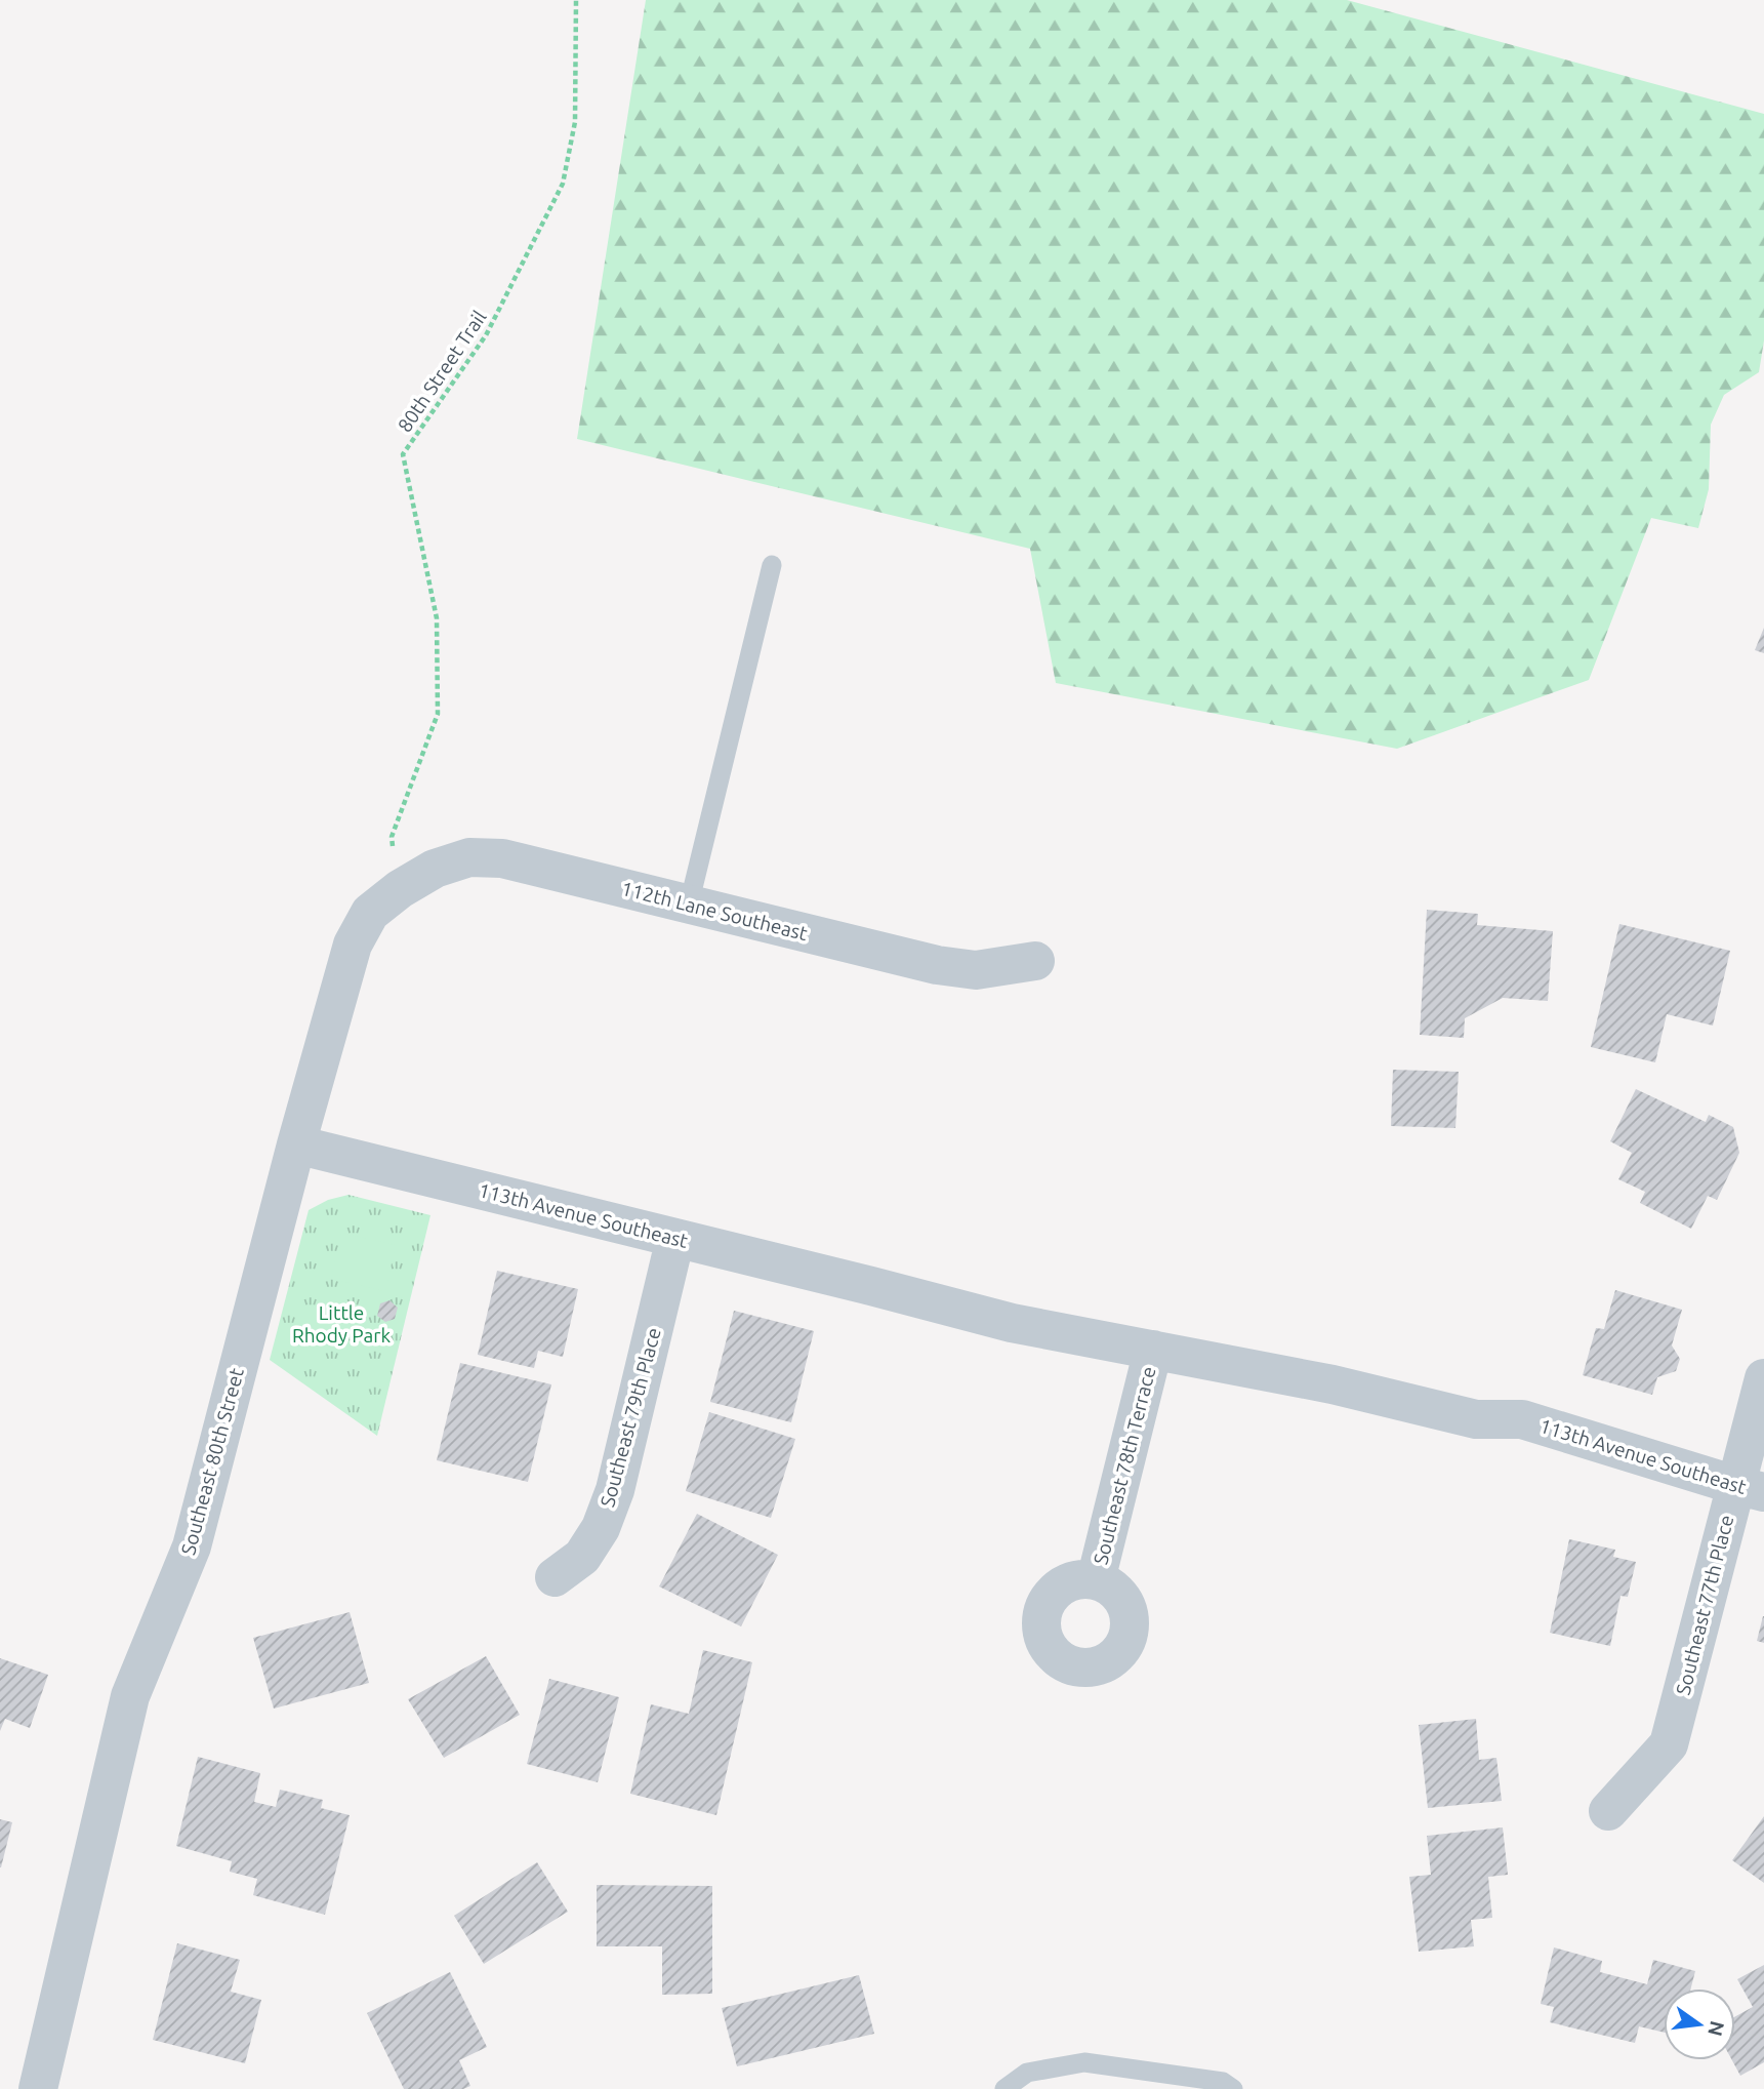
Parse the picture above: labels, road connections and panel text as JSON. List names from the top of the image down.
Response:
{
  "streets": {
    "street": [
      "112th Lane Southeast",
      "113th Avenue Southeast",
      "Southeast 79th Place",
      "Southeast 80th Street",
      "Southeast 78th Terrace",
      "Southeast 77th Place"
    ],
    "path": ["80th Street Trail"]
  },
  "crossings": [
    ["80th Street Trail", "112th Lane Southeast"],
    ["80th Street Trail", "Southeast 80th Street"],
    ["112th Lane Southeast", "Southeast 80th Street"],
    ["113th Avenue Southeast", "Southeast 79th Place"],
    ["113th Avenue Southeast", "Southeast 80th Street"],
    ["113th Avenue Southeast", "Southeast 78th Terrace"],
    ["113th Avenue Southeast", "Southeast 77th Place"]
  ],
  "parks": ["Little Rhody Park"],
  "north": "right"
}
